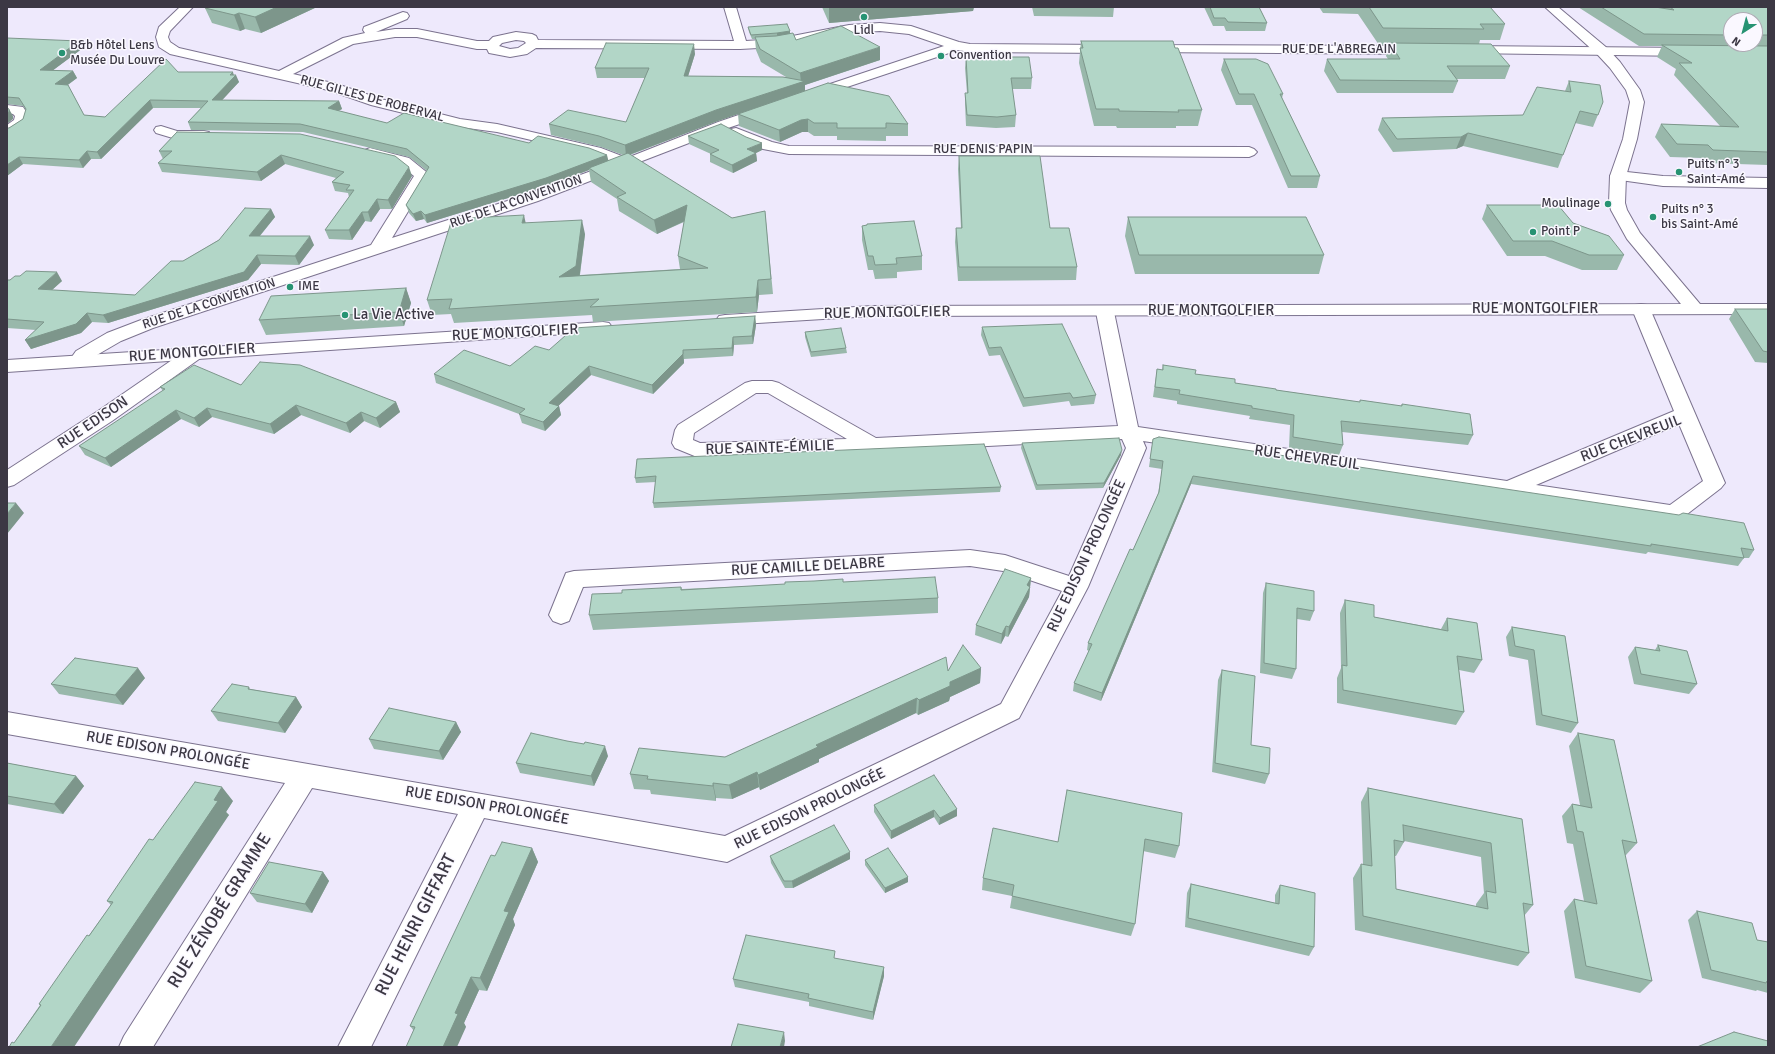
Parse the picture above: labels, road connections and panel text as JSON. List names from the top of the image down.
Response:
{
  "streets": {
    "street": [
      "RUE DE L'ABREGAIN",
      "RUE GILLES DE ROBERVAL",
      "RUE DENIS PAPIN",
      "RUE DE LA CONVENTION",
      "RUE MONTGOLFIER",
      "RUE EDISON",
      "RUE CHEVREUIL",
      "RUE SAINTE-ÉMILIE",
      "RUE EDISON PROLONGÉE",
      "RUE CAMILLE DELABRE",
      "RUE ZÉNOBÉ GRAMME",
      "RUE HENRI GIFFART"
    ]
  },
  "crossings": [
    ["RUE GILLES DE ROBERVAL", "RUE DE LA CONVENTION"],
    ["RUE DENIS PAPIN", "RUE DE LA CONVENTION"],
    ["RUE DE LA CONVENTION", "RUE MONTGOLFIER"],
    ["RUE MONTGOLFIER", "RUE EDISON"],
    ["RUE MONTGOLFIER", "RUE EDISON PROLONGÉE"],
    ["RUE CHEVREUIL", "RUE SAINTE-ÉMILIE"],
    ["RUE CHEVREUIL", "RUE EDISON PROLONGÉE"],
    ["RUE SAINTE-ÉMILIE", "RUE EDISON PROLONGÉE"],
    ["RUE EDISON PROLONGÉE", "RUE CAMILLE DELABRE"],
    ["RUE EDISON PROLONGÉE", "RUE ZÉNOBÉ GRAMME"],
    ["RUE EDISON PROLONGÉE", "RUE HENRI GIFFART"]
  ],
  "places": [
    "Lidl",
    "B&b Hôtel Lens Musée Du Louvre",
    "Convention",
    "Puits n° 3 Saint-Amé",
    "Moulinage",
    "Puits n° 3 bis Saint-Amé",
    "Point P",
    "IME",
    "La Vie Active"
  ],
  "north": "bottom left"
}
